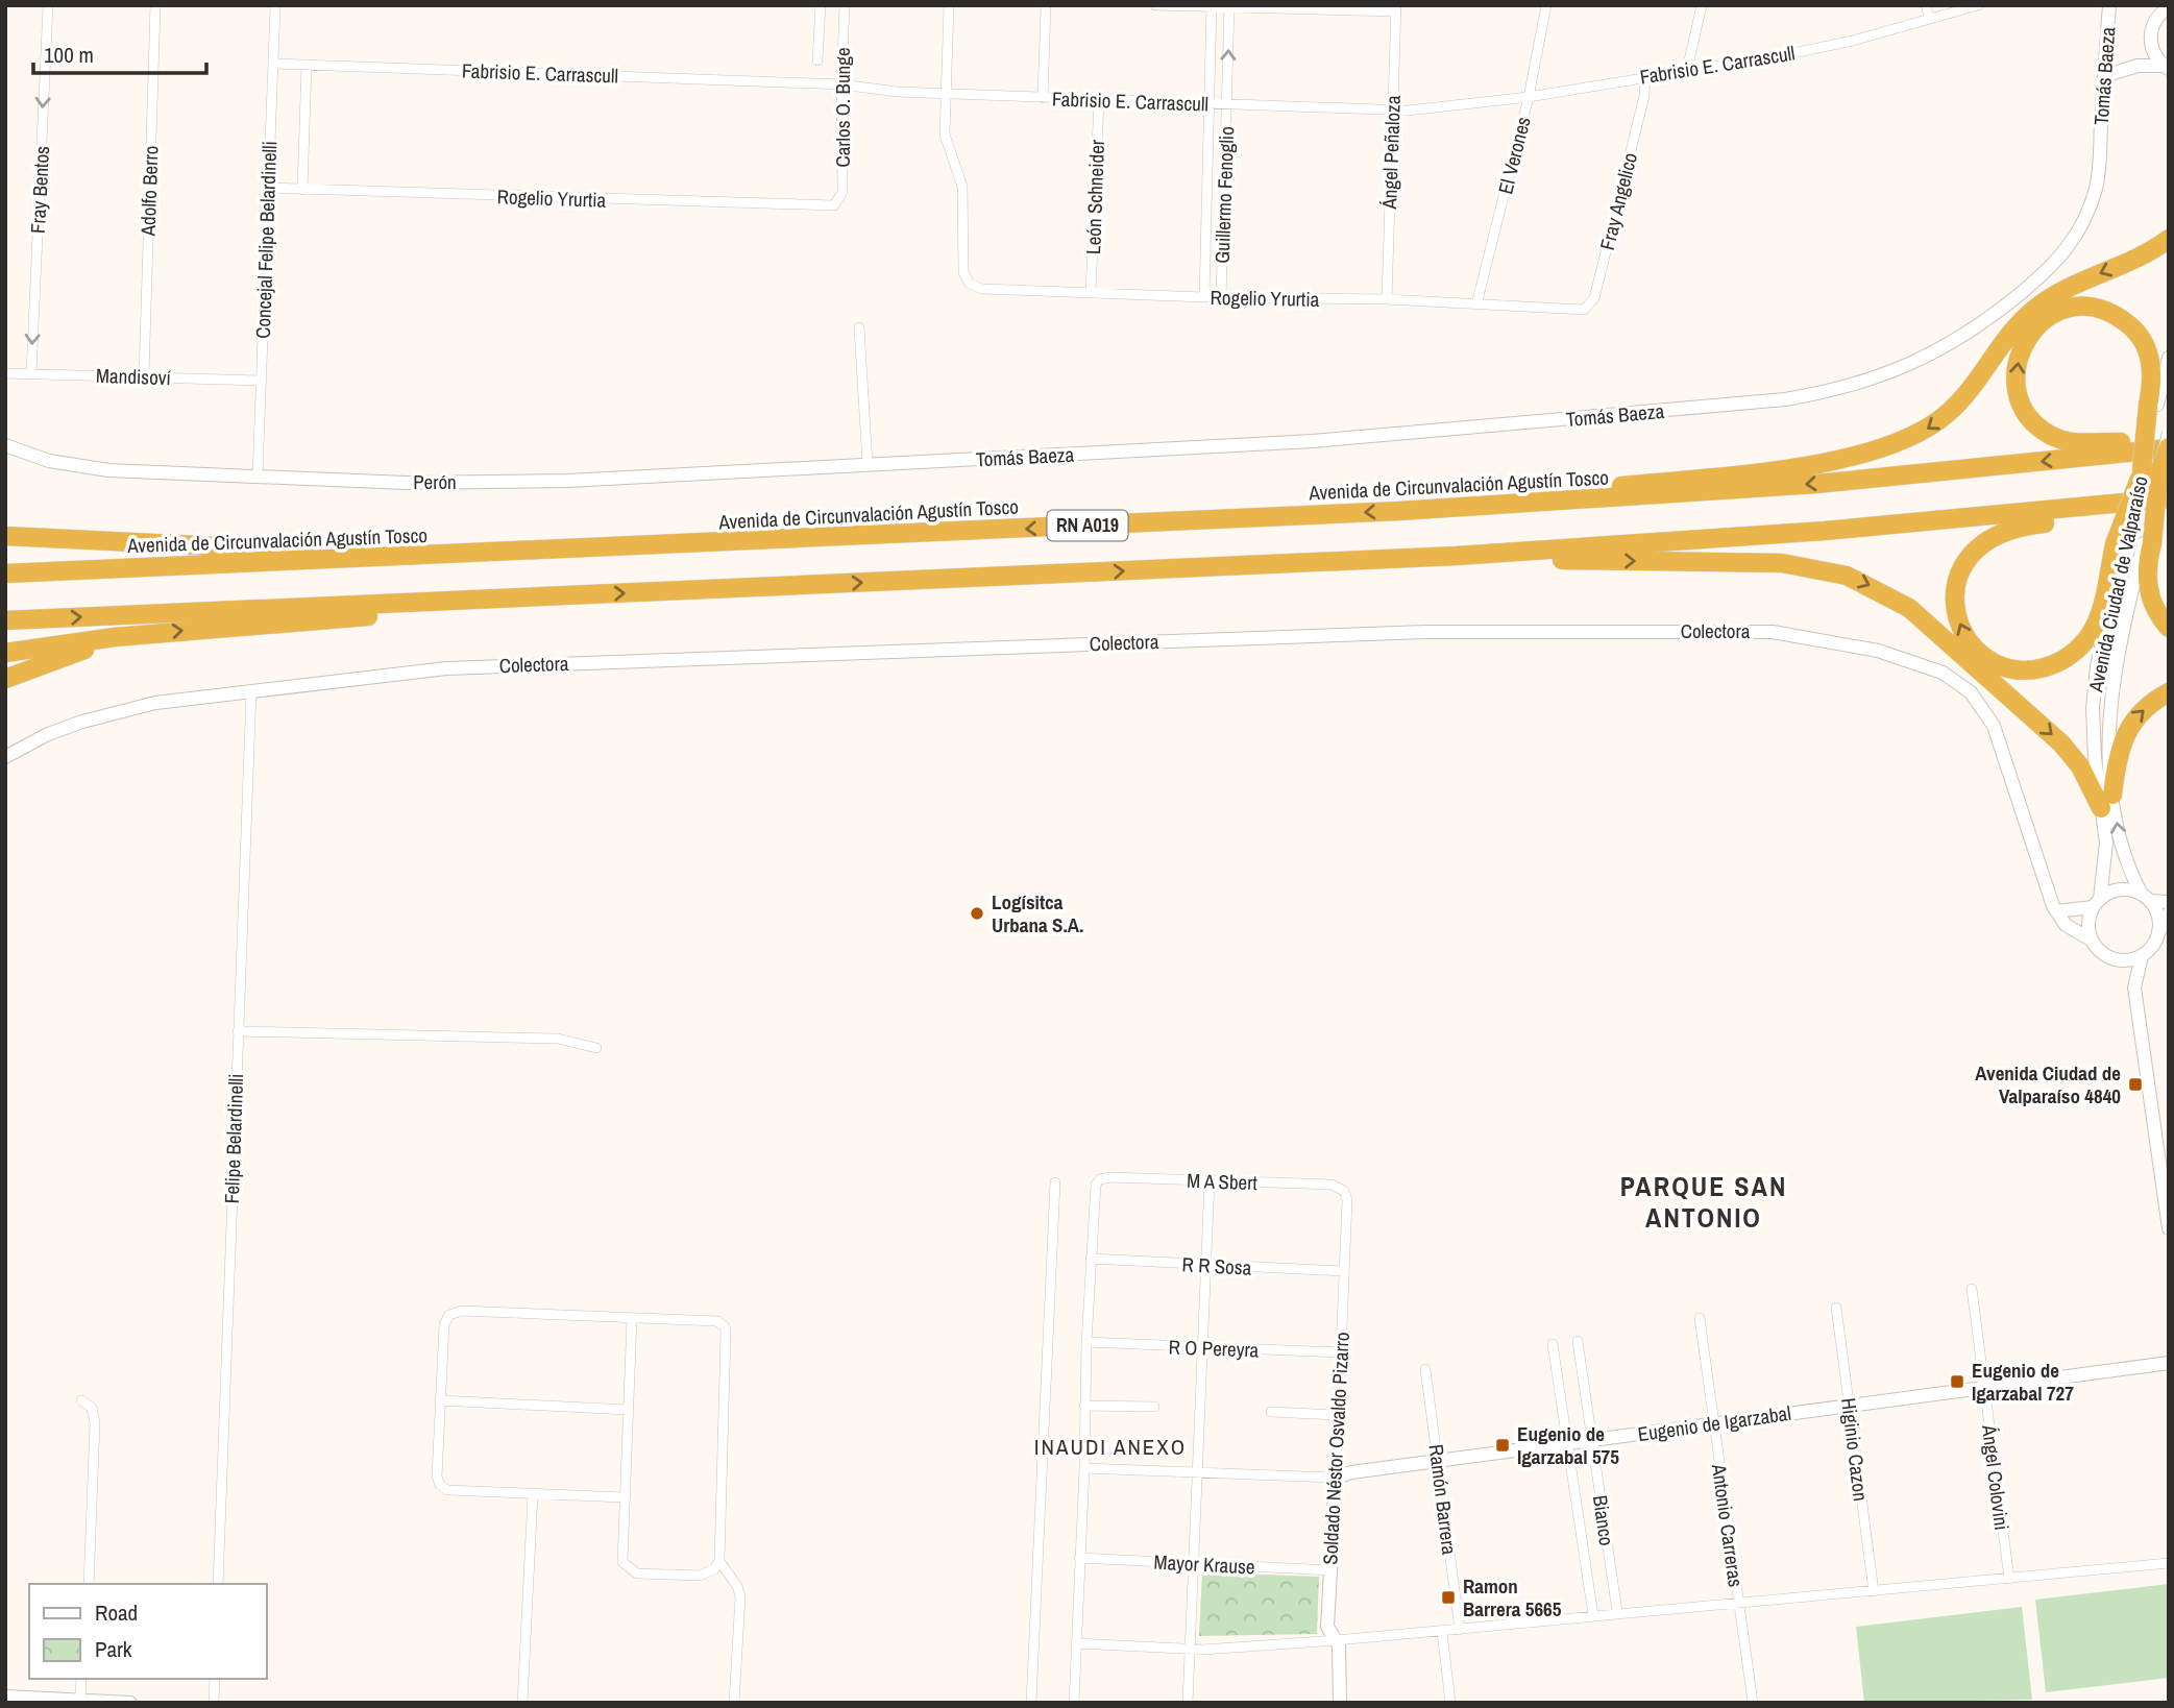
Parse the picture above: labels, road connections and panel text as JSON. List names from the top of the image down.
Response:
{
  "streets": {
    "highway": ["Avenida de Circunvalación Agustín Tosco", "RN A019"],
    "street": [
      "Fabrisio E. Carrascull",
      "Tomás Baeza",
      "Carlos O. Bunge",
      "Ángel Peñaloza",
      "El Verones",
      "Fray Bentos",
      "Adolfo Berro",
      "Guillermo Fenoglio",
      "León Schneider",
      "Rogelio Yrurtia",
      "Fray Angelico",
      "Concejal Felipe Belardinelli",
      "Mandisoví",
      "Perón",
      "Avenida Ciudad de Valparaíso",
      "Colectora",
      "Felipe Belardinelli",
      "M A Sbert",
      "R R Sosa",
      "R O Pereyra",
      "Eugenio de Igarzabal",
      "Soldado Néstor Osvaldo Pizarro",
      "Higinio Cazon",
      "Ángel Colovini",
      "Ramón Barrera",
      "Bianco",
      "Antonio Carreras",
      "Mayor Krause"
    ]
  },
  "crossings": [
    ["Fabrisio E. Carrascull", "Carlos O. Bunge"],
    ["Fabrisio E. Carrascull", "Ángel Peñaloza"],
    ["Fabrisio E. Carrascull", "El Verones"],
    ["Fabrisio E. Carrascull", "Guillermo Fenoglio"],
    ["Fabrisio E. Carrascull", "León Schneider"],
    ["Fabrisio E. Carrascull", "Rogelio Yrurtia"],
    ["Fabrisio E. Carrascull", "Fray Angelico"],
    ["Fabrisio E. Carrascull", "Concejal Felipe Belardinelli"],
    ["Tomás Baeza", "Perón"],
    ["Carlos O. Bunge", "Rogelio Yrurtia"],
    ["Ángel Peñaloza", "Rogelio Yrurtia"],
    ["El Verones", "Rogelio Yrurtia"],
    ["Fray Bentos", "Mandisoví"],
    ["Adolfo Berro", "Mandisoví"],
    ["Guillermo Fenoglio", "Rogelio Yrurtia"],
    ["León Schneider", "Rogelio Yrurtia"],
    ["Rogelio Yrurtia", "Fray Angelico"],
    ["Rogelio Yrurtia", "Concejal Felipe Belardinelli"],
    ["Concejal Felipe Belardinelli", "Mandisoví"],
    ["Concejal Felipe Belardinelli", "Perón"],
    ["Colectora", "Felipe Belardinelli"],
    ["M A Sbert", "R R Sosa"],
    ["M A Sbert", "Soldado Néstor Osvaldo Pizarro"],
    ["R R Sosa", "Soldado Néstor Osvaldo Pizarro"],
    ["R O Pereyra", "Soldado Néstor Osvaldo Pizarro"],
    ["Eugenio de Igarzabal", "Soldado Néstor Osvaldo Pizarro"],
    ["Eugenio de Igarzabal", "Higinio Cazon"],
    ["Eugenio de Igarzabal", "Ángel Colovini"],
    ["Eugenio de Igarzabal", "Ramón Barrera"],
    ["Eugenio de Igarzabal", "Bianco"],
    ["Eugenio de Igarzabal", "Antonio Carreras"],
    ["Soldado Néstor Osvaldo Pizarro", "Mayor Krause"]
  ],
  "one_way": ["Fray Bentos"],
  "districts": ["PARQUE SAN ANTONIO", "INAUDI ANEXO"],
  "places": {
    "other": ["Logísitca Urbana S.A."],
    "transit": [
      "Avenida Ciudad de Valparaíso 4840",
      "Eugenio de Igarzabal 727",
      "Eugenio de Igarzabal 575",
      "Ramon Barrera 5665"
    ]
  },
  "legend": ["Road", "Park"],
  "scale_bar": "100 m"
}
